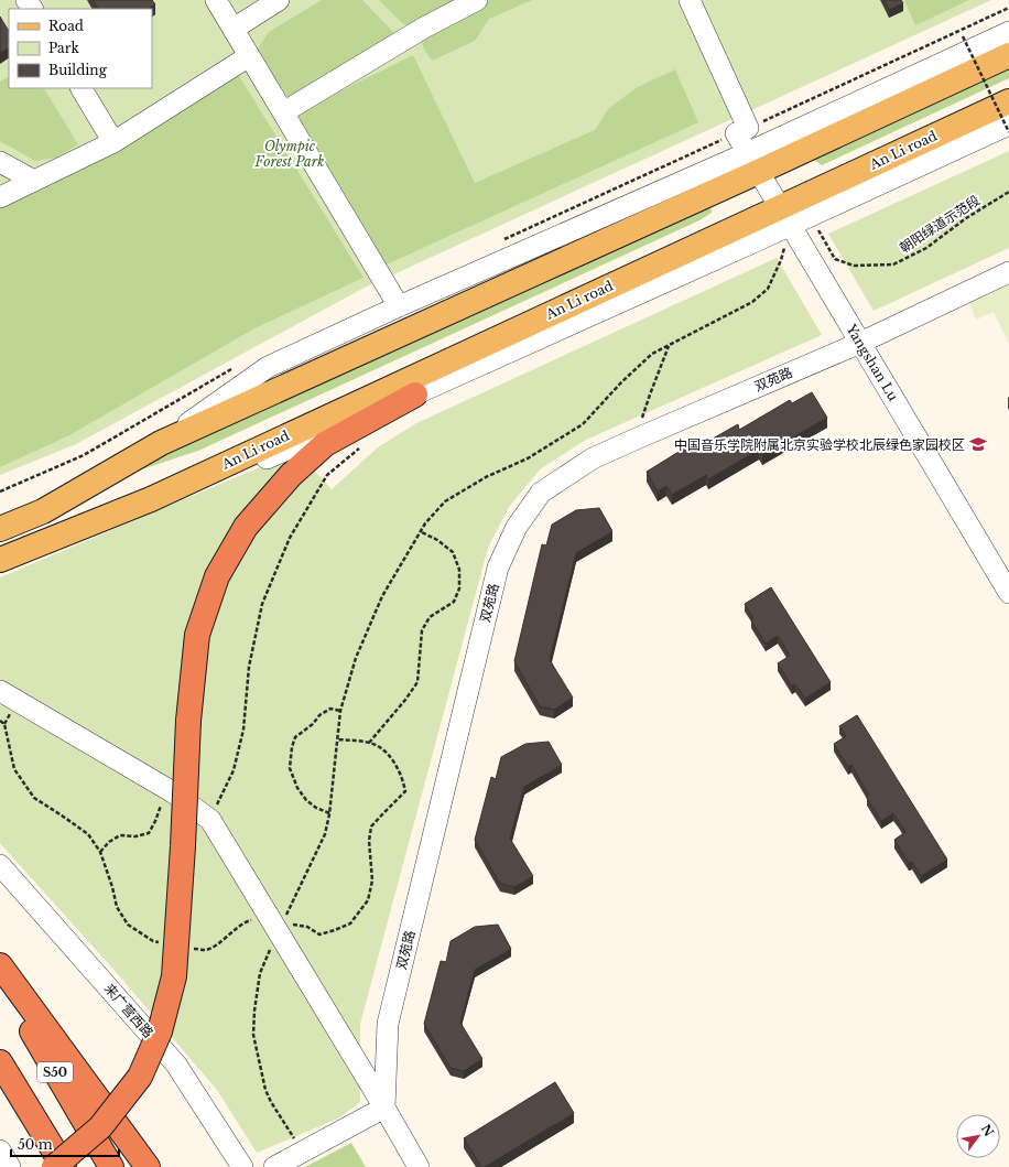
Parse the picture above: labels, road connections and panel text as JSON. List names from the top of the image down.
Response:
{
  "streets": {
    "highway": ["S50"],
    "main road": ["An Li road"],
    "street": ["Yangshan Lu", "双苑路", "来广营西路"],
    "path": ["朝阳绿道示范段"]
  },
  "crossings": [
    ["An Li road", "朝阳绿道示范段"],
    ["An Li road", "Yangshan Lu"],
    ["朝阳绿道示范段", "Yangshan Lu"],
    ["Yangshan Lu", "双苑路"]
  ],
  "parks": ["Olympic Forest Park"],
  "places": {
    "school or university": ["中国音乐学院附属北京实验学校北辰绿色家园校区"]
  },
  "legend": ["Road", "Park", "Building"],
  "scale_bar": "50 m",
  "north": "top right"
}
